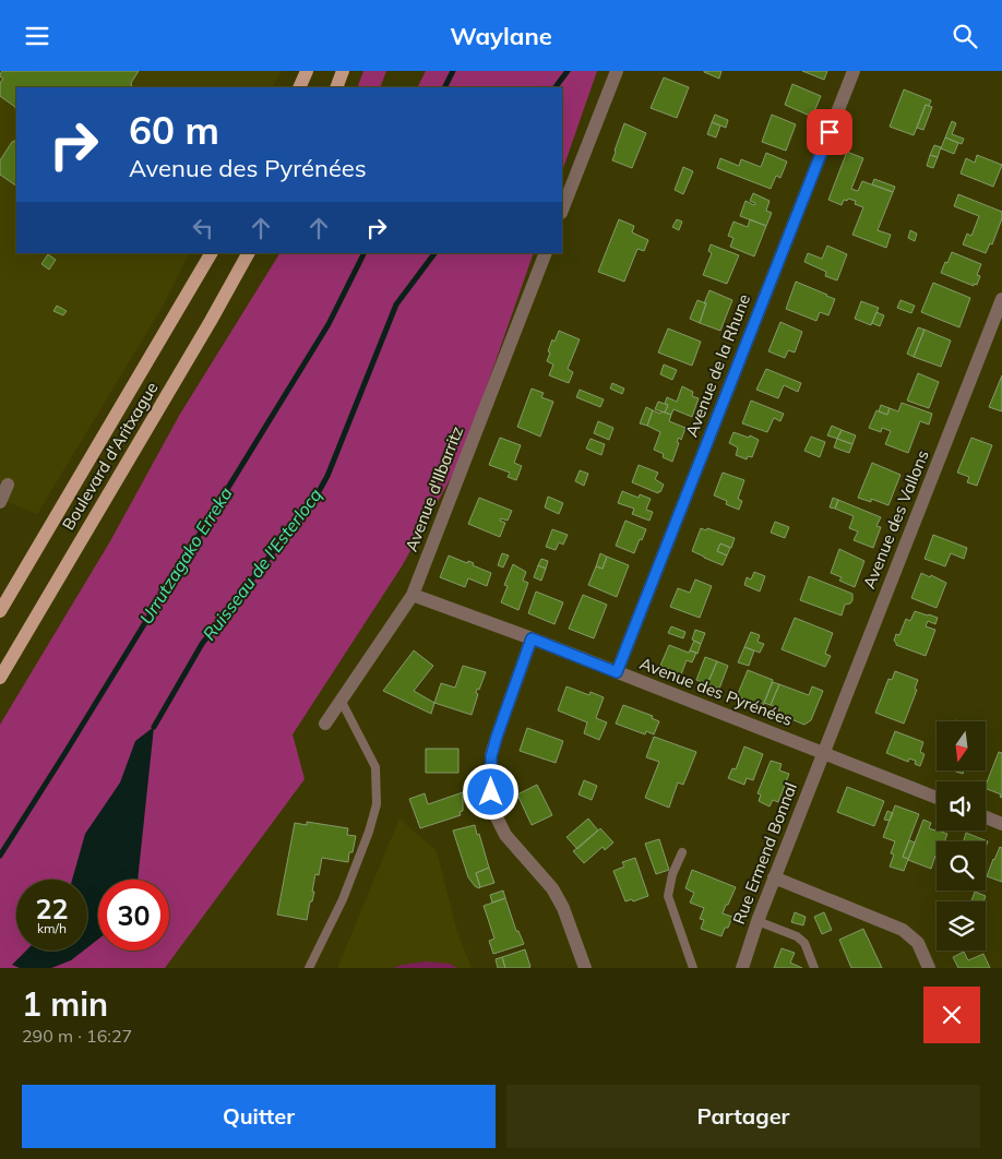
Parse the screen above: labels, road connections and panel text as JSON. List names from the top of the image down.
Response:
{
  "streets": {
    "main road": ["Boulevard d'Aritxague"],
    "street": [
      "Avenue de la Rhune",
      "Avenue d'Ilbarritz",
      "Avenue des Vallons",
      "Avenue des Pyrénées",
      "Rue Ermend Bonnal"
    ]
  },
  "crossings": [
    ["Avenue de la Rhune", "Avenue des Pyrénées"],
    ["Avenue d'Ilbarritz", "Avenue des Pyrénées"],
    ["Avenue des Vallons", "Avenue des Pyrénées"],
    ["Avenue des Vallons", "Rue Ermend Bonnal"],
    ["Avenue des Pyrénées", "Rue Ermend Bonnal"]
  ],
  "water": ["Urrutzagako Erreka", "Ruisseau de l'Esterlocq"],
  "north": "bottom",
  "page": {
    "header": "Waylane",
    "turn": ["60 m", "Avenue des Pyrénées"],
    "speed": "22 km/h",
    "limit": "30",
    "heading": ["1 min", "290 m · 16:27"],
    "buttons": ["Quitter", "Partager"]
  }
}
